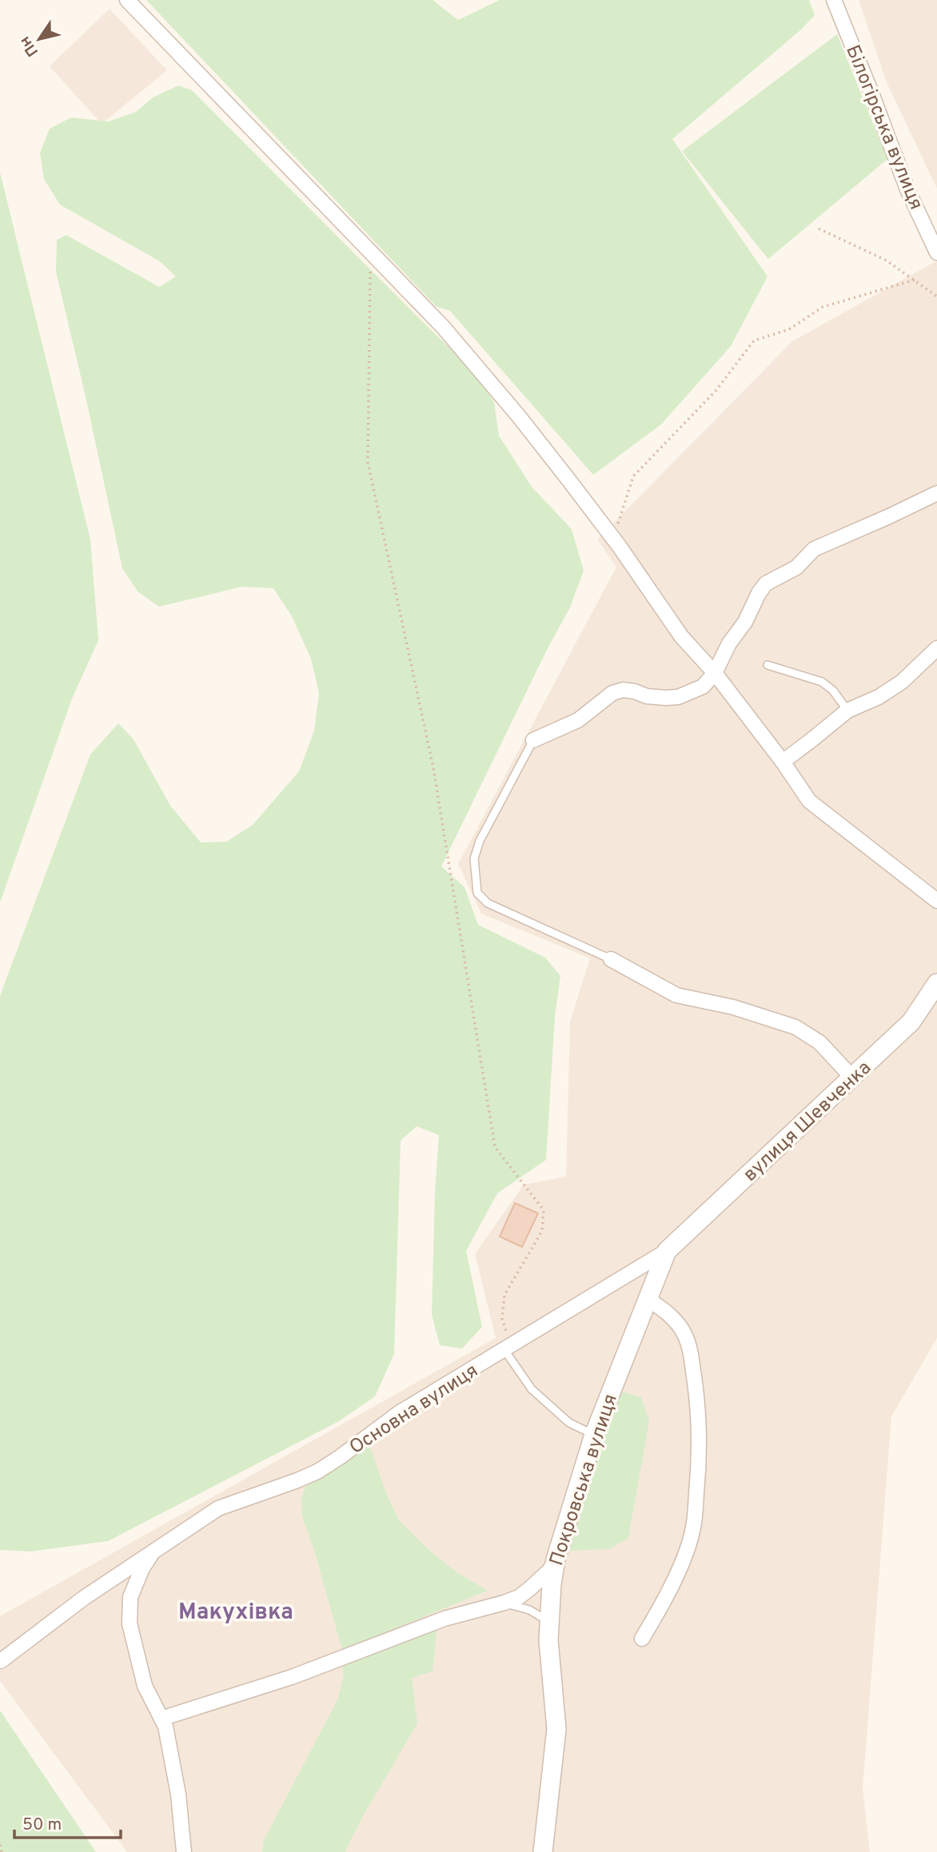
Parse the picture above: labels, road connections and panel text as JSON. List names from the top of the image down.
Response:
{
  "streets": {
    "street": [
      "Білогірська вулиця",
      "вулиця Шевченка",
      "Основна вулиця",
      "Покровська вулиця"
    ]
  },
  "crossings": [
    ["вулиця Шевченка", "Основна вулиця"],
    ["вулиця Шевченка", "Покровська вулиця"],
    ["Основна вулиця", "Покровська вулиця"]
  ],
  "districts": ["Макухівка"],
  "scale_bar": "50 m",
  "north": "bottom left"
}
